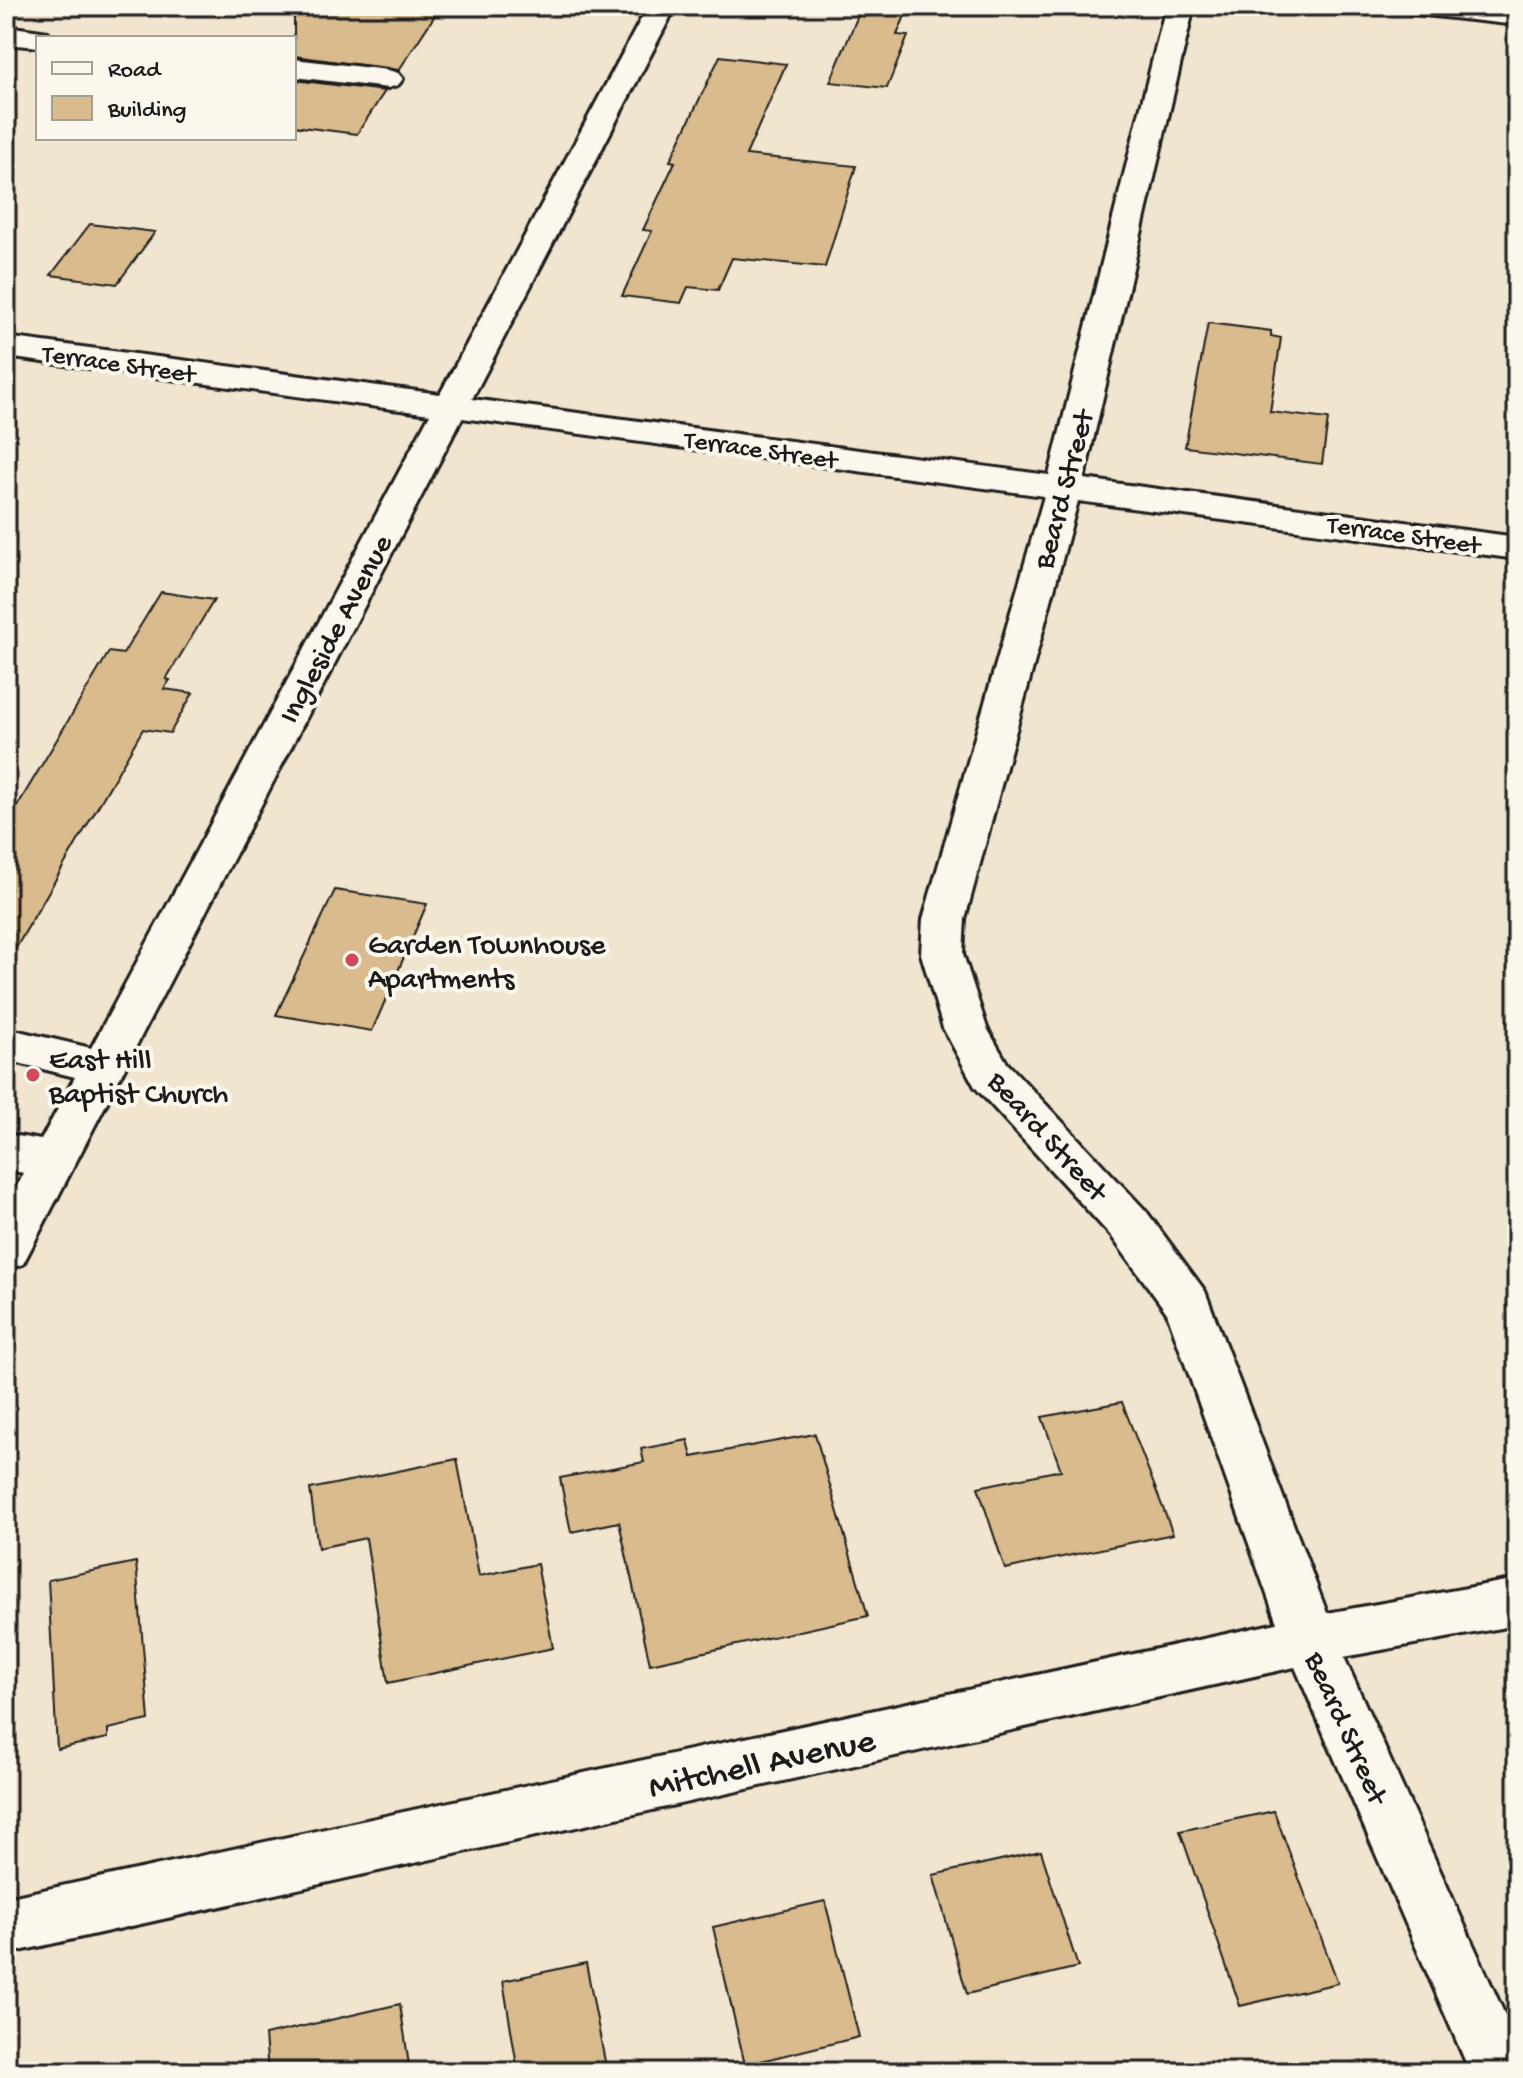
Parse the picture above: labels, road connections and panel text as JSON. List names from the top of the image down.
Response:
{
  "streets": {
    "street": [
      "Terrace Street",
      "Beard Street",
      "Ingleside Avenue",
      "Mitchell Avenue"
    ]
  },
  "crossings": [
    ["Terrace Street", "Beard Street"],
    ["Terrace Street", "Ingleside Avenue"],
    ["Beard Street", "Mitchell Avenue"]
  ],
  "places": ["Garden Townhouse Apartments", "East Hill Baptist Church"],
  "legend": ["Road", "Building"]
}
